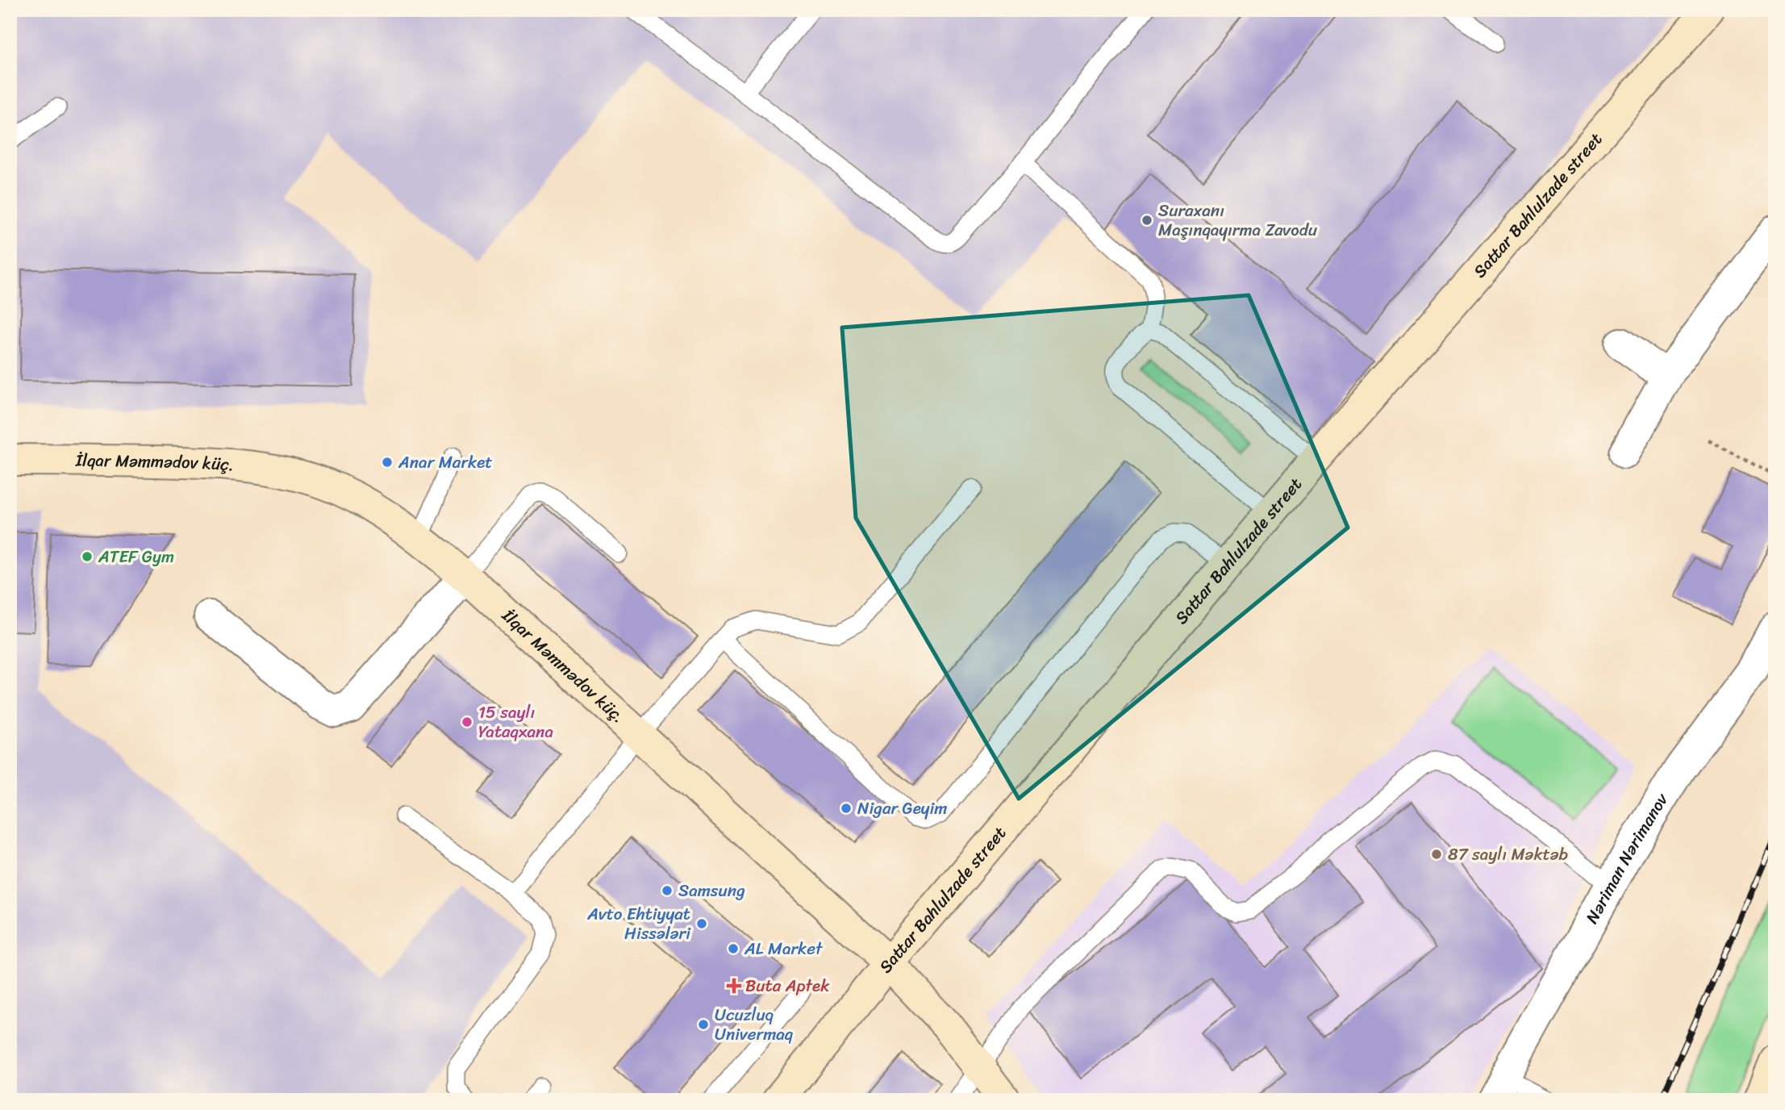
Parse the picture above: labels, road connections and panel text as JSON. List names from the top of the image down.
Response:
{
  "streets": {
    "main road": ["Sattar Bahlulzade street", "İlqar Məmmədov küç."],
    "street": ["Nəriman Nərimanov"]
  },
  "crossings": [
    ["Sattar Bahlulzade street", "İlqar Məmmədov küç."]
  ],
  "places": {
    "other": [
      "Suraxanı Maşınqayırma Zavodu",
      "Anar Market",
      "ATEF Gym",
      "15 saylı Yataqxana",
      "Nigar Geyim",
      "87 saylı Məktəb",
      "Samsung",
      "Avto Ehtiyyat Hissələri",
      "AL Market",
      "Ucuzluq Univermaq"
    ],
    "health": ["Buta Aptek"]
  }
}
